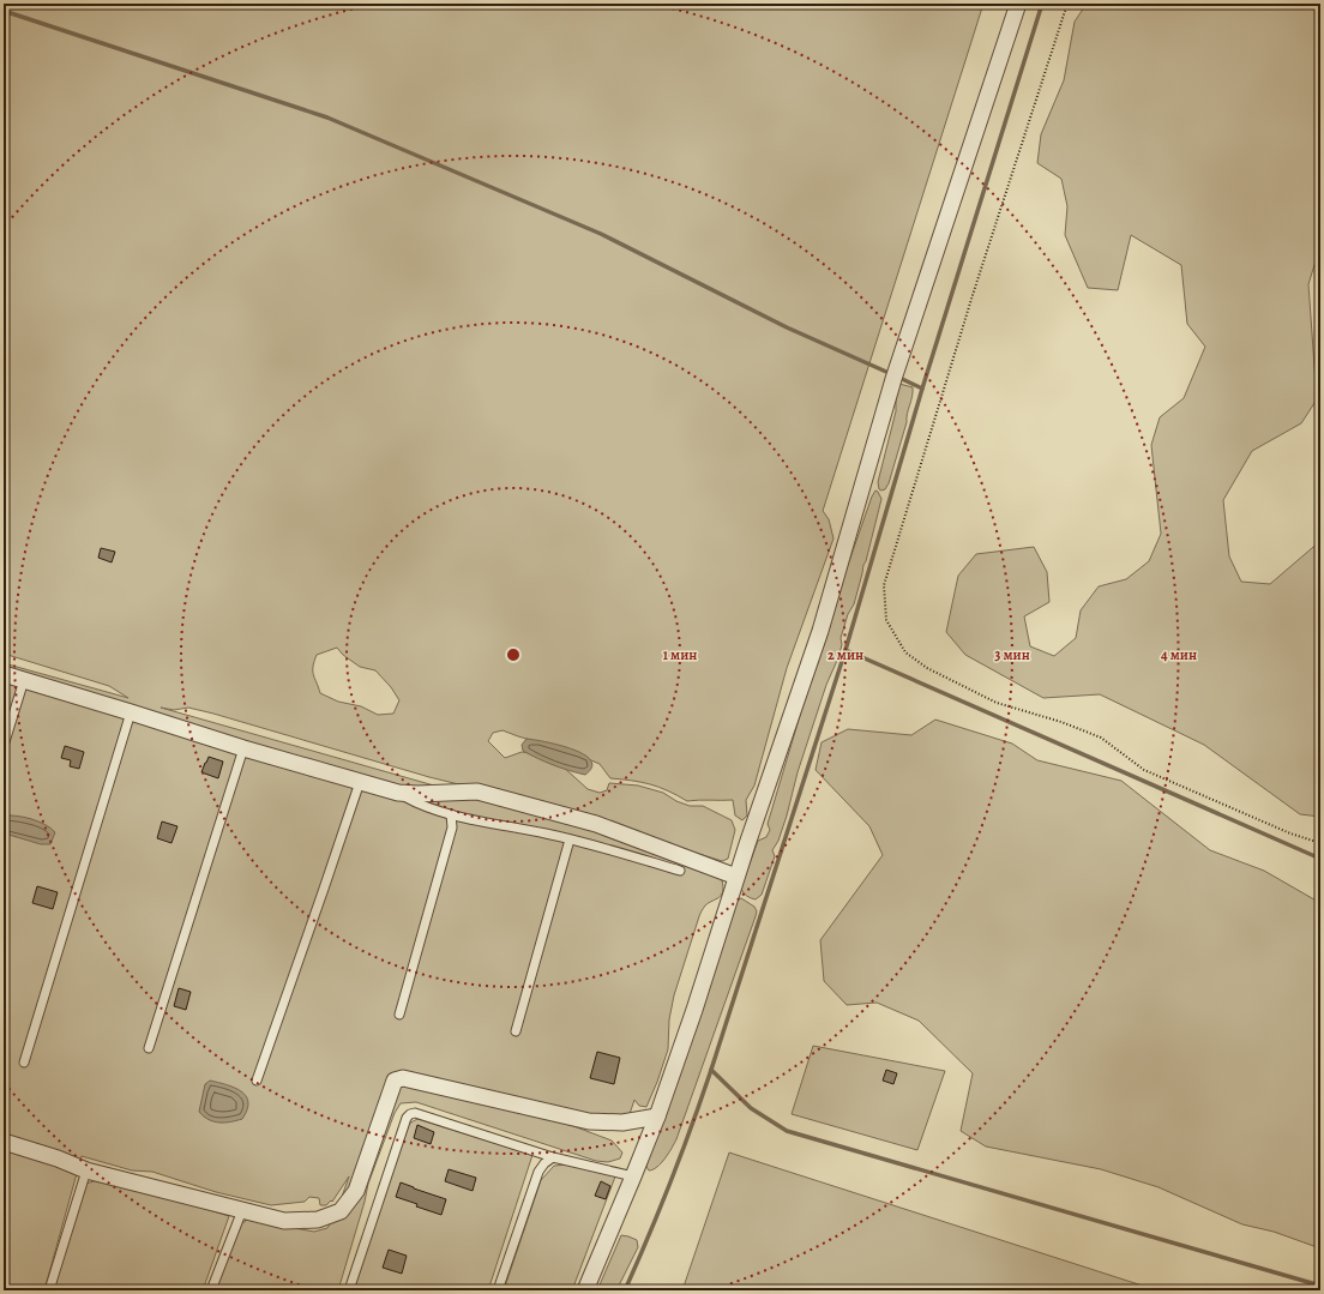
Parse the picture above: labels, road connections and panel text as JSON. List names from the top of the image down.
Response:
{
  "rings": [
    "1 мин",
    "2 мин",
    "3 мин",
    "4 мин"
  ]
}
